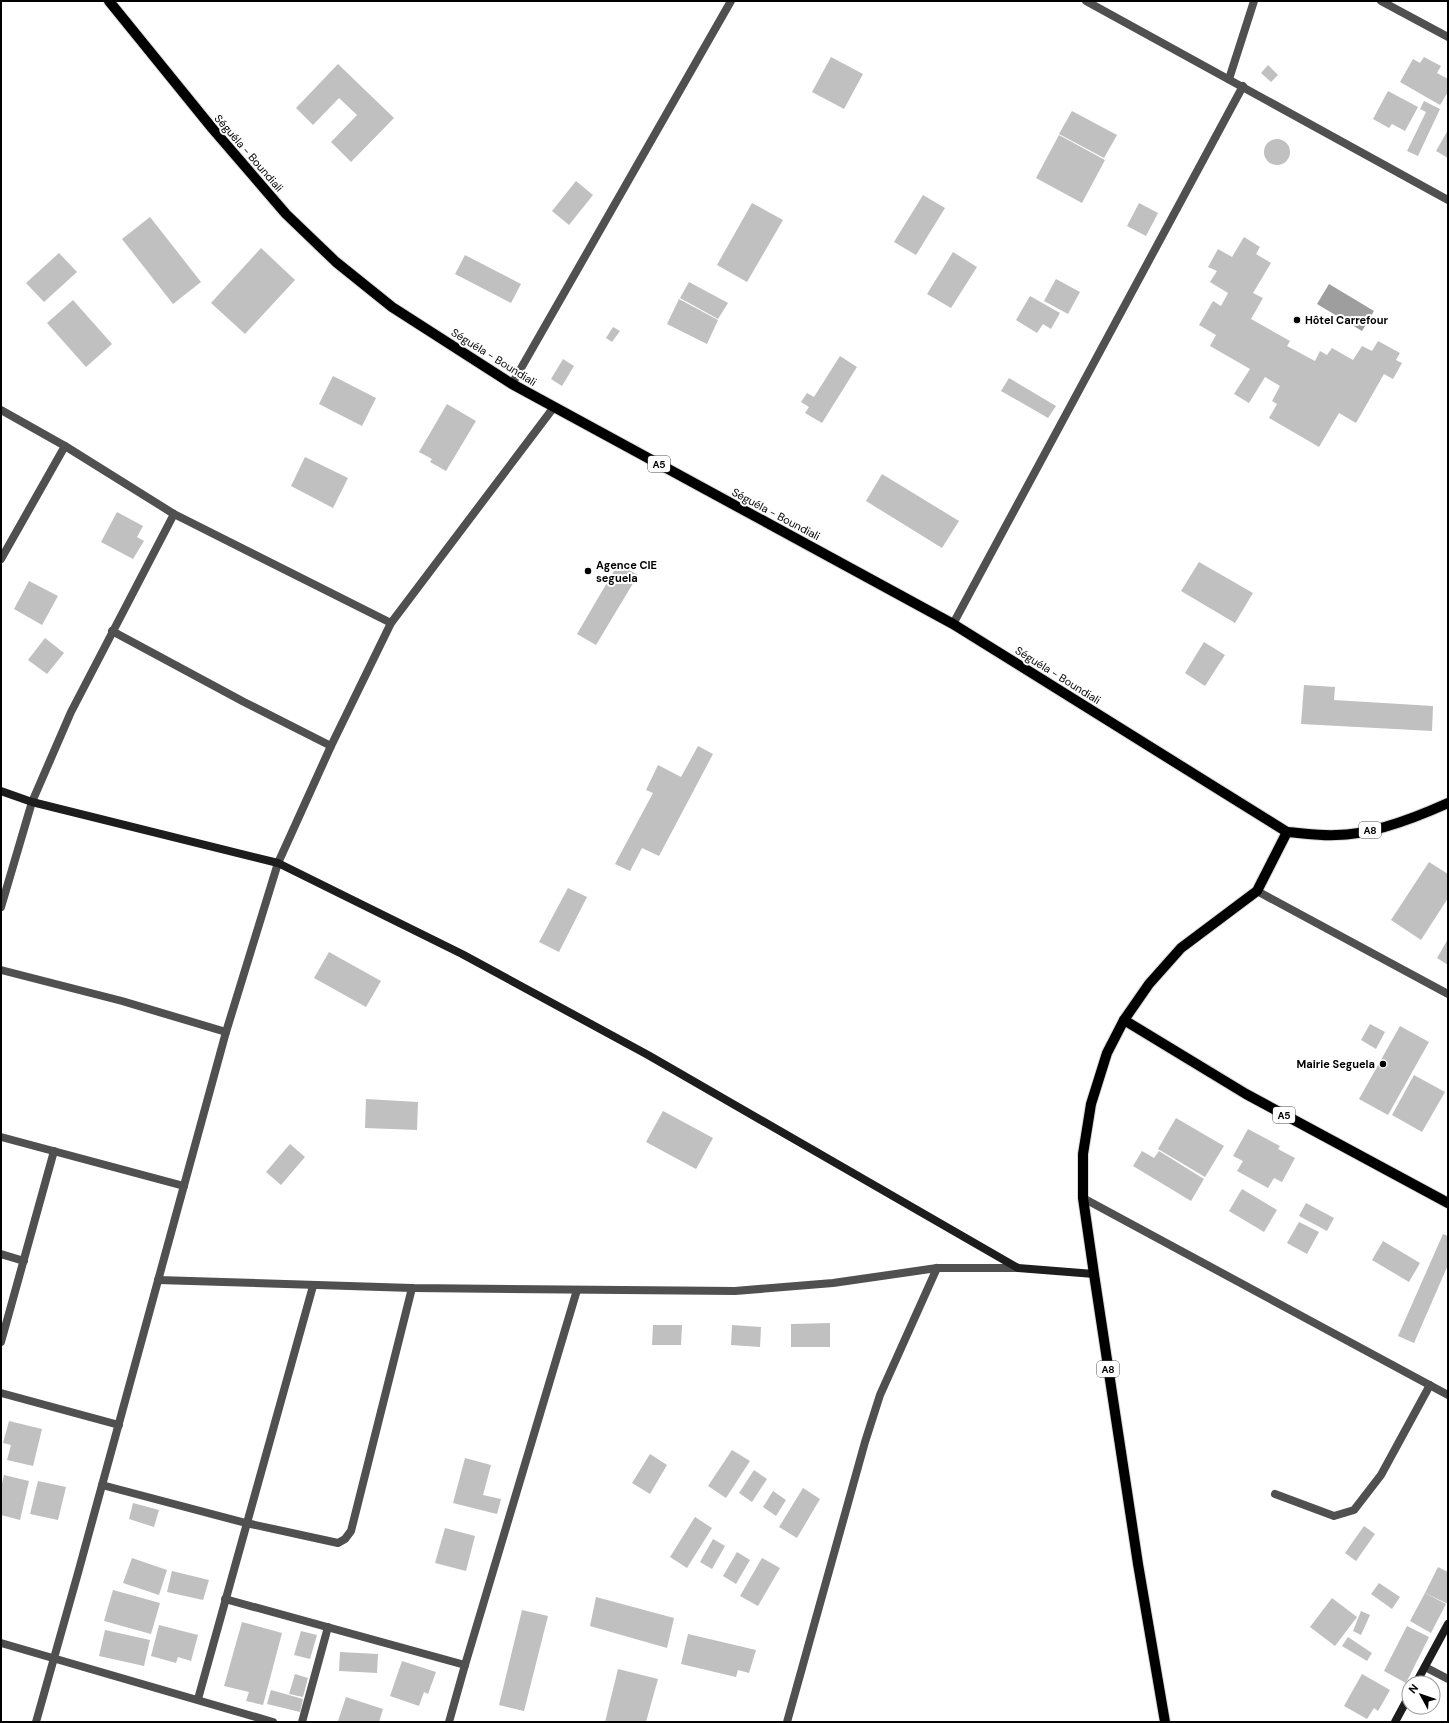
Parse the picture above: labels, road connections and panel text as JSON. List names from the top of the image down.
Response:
{
  "streets": {
    "main road": ["Séguéla - Boundiali", "A5", "A8"]
  },
  "crossings": [
    ["Séguéla - Boundiali", "A8"],
    ["A5", "A8"]
  ],
  "places": ["Hôtel Carrefour", "Agence CIE seguela", "Mairie Seguela"],
  "north": "top left"
}
